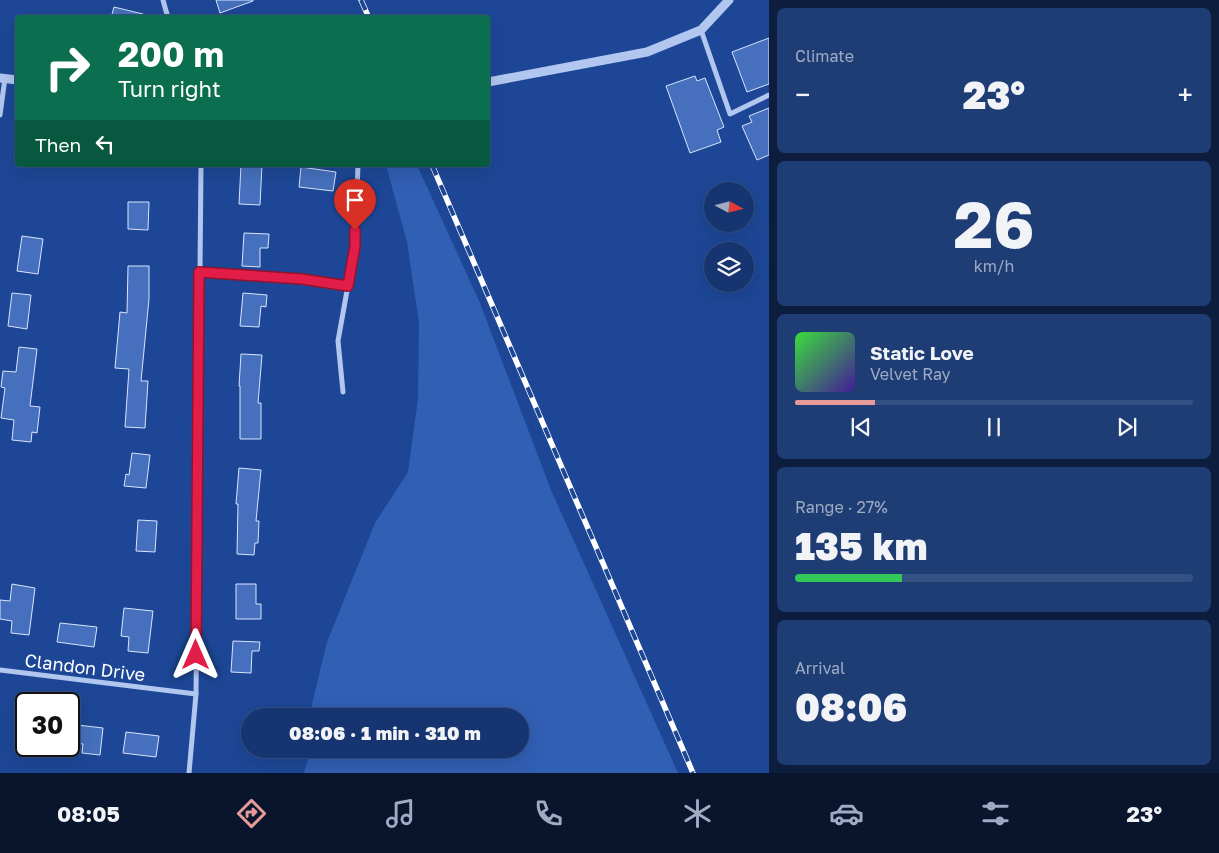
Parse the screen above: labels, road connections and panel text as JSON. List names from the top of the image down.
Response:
{
  "streets": {
    "street": ["Clandon Drive"]
  },
  "north": "right",
  "page": {
    "tile": [
      "Climate",
      ["26", "km/h"],
      ["Range · 27%", "135 km"],
      ["Arrival", "08:06"]
    ],
    "turn": ["200 m", "Turn right"],
    "heat": ["−", "23°", "+"],
    "then": "Then",
    "song": ["Static Love", "Velvet Ray"],
    "limit": "30",
    "trip": "08:06 · 1 min · 310 m",
    "tabs": ["08:05", "23°"]
  }
}
